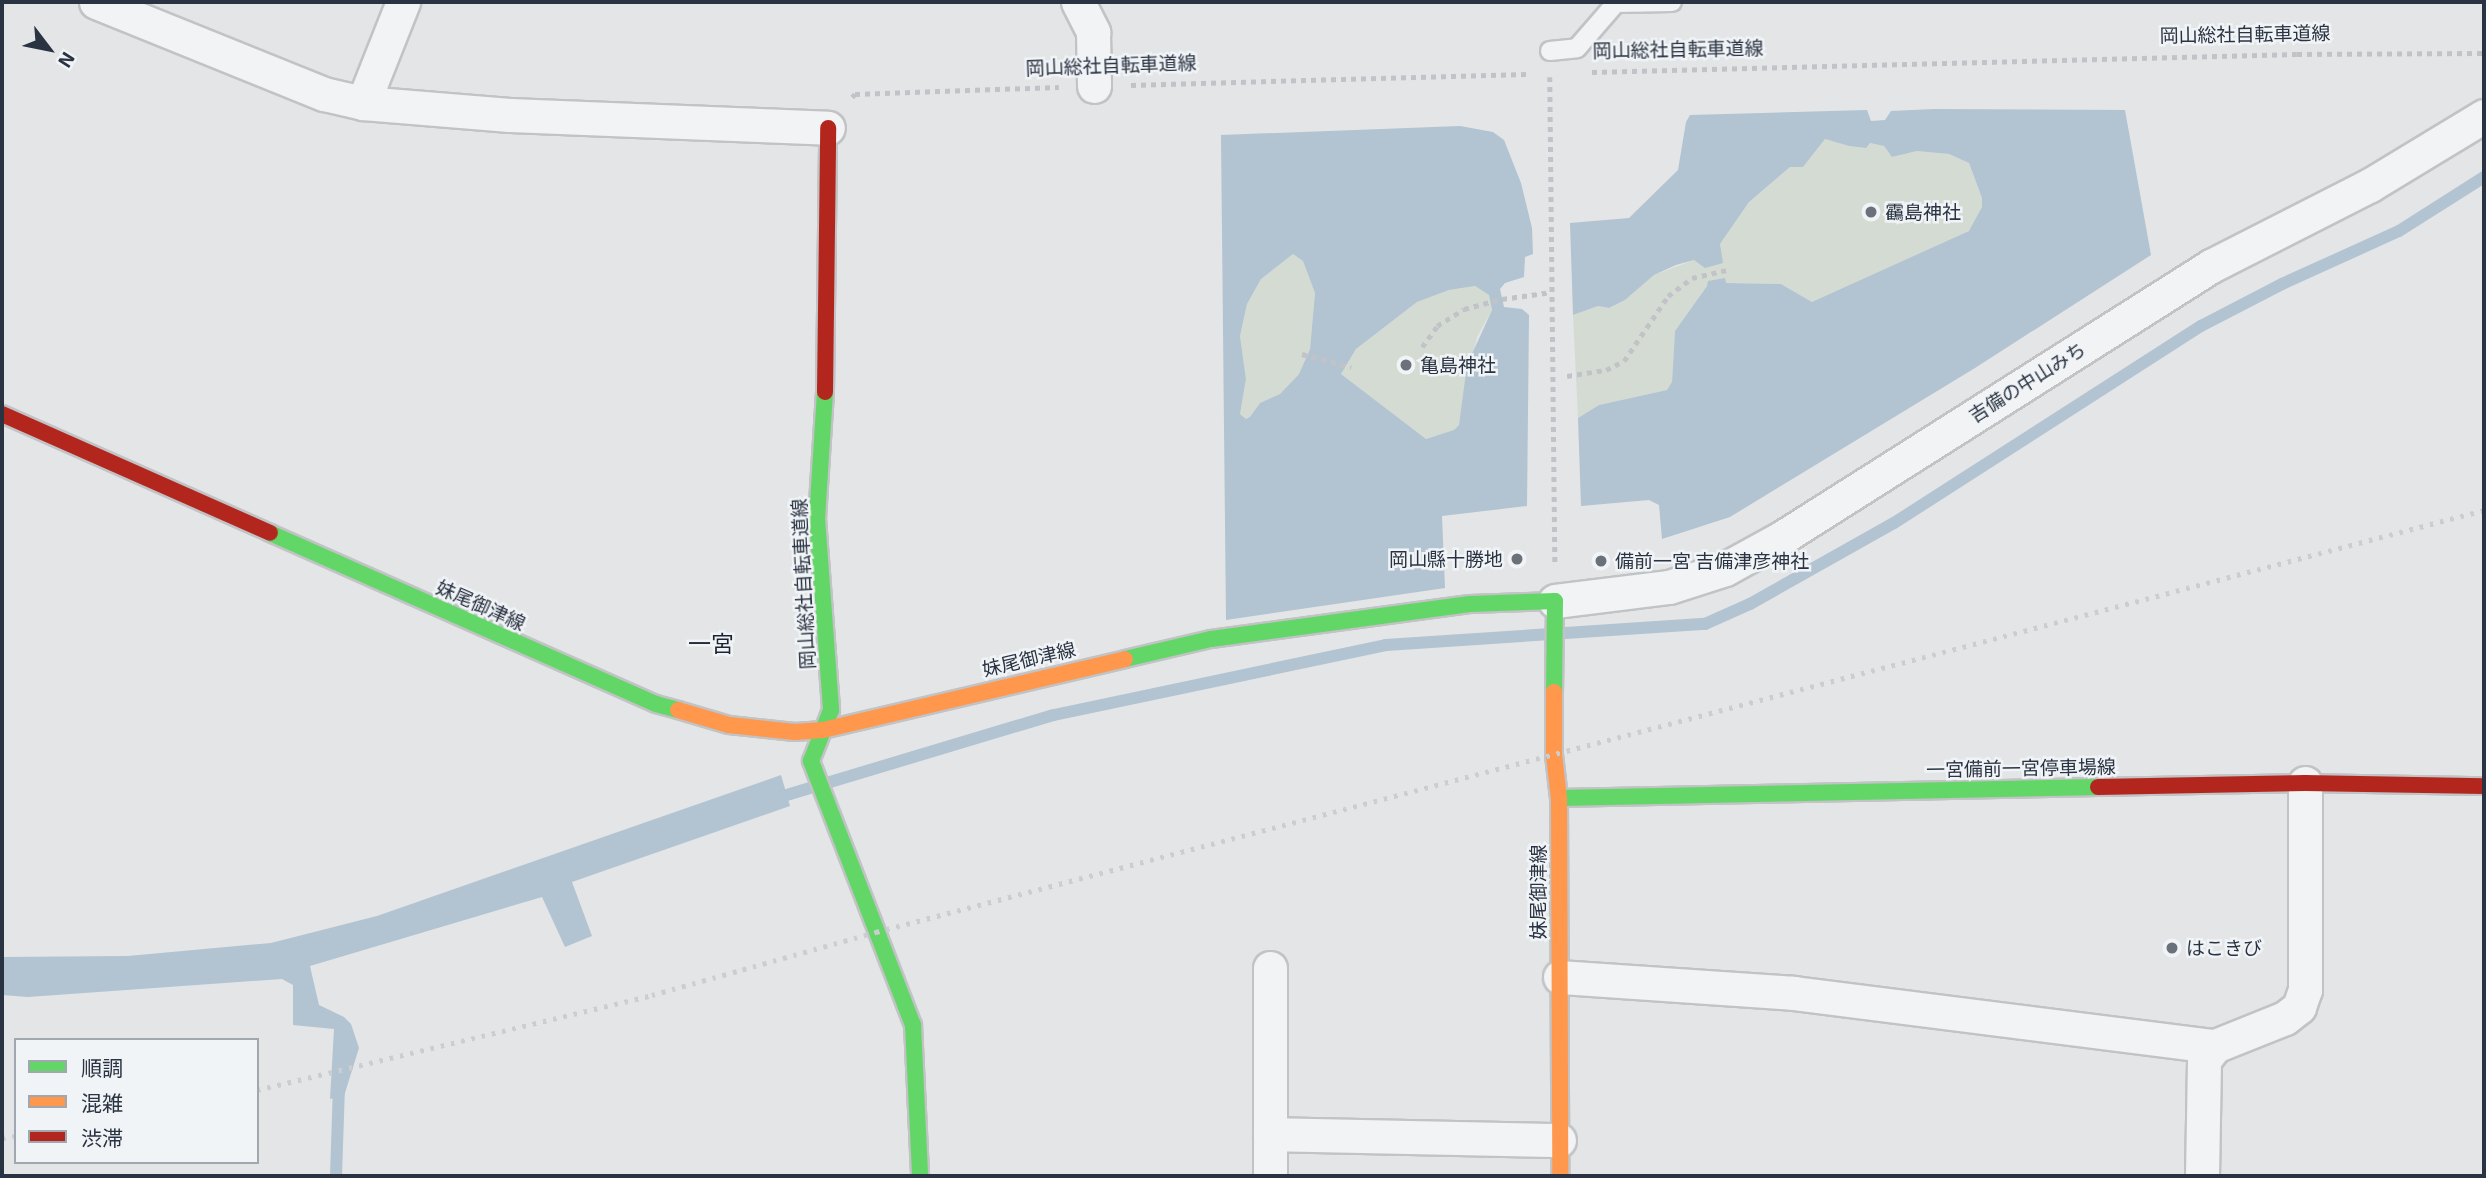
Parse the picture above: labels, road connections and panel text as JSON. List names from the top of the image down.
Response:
{
  "streets": {
    "main road": ["岡山総社自転車道線", "妹尾御津線", "一宮備前一宮停車場線"],
    "street": ["吉備の中山みち"]
  },
  "crossings": [
    ["岡山総社自転車道線", "妹尾御津線"],
    ["吉備の中山みち", "妹尾御津線"],
    ["妹尾御津線", "一宮備前一宮停車場線"]
  ],
  "districts": ["一宮"],
  "places": [
    "靍島神社",
    "亀島神社",
    "岡山縣十勝地",
    "備前一宮 吉備津彦神社",
    "はこきび"
  ],
  "legend": ["順調", "混雑", "渋滞"],
  "north": "bottom right"
}
